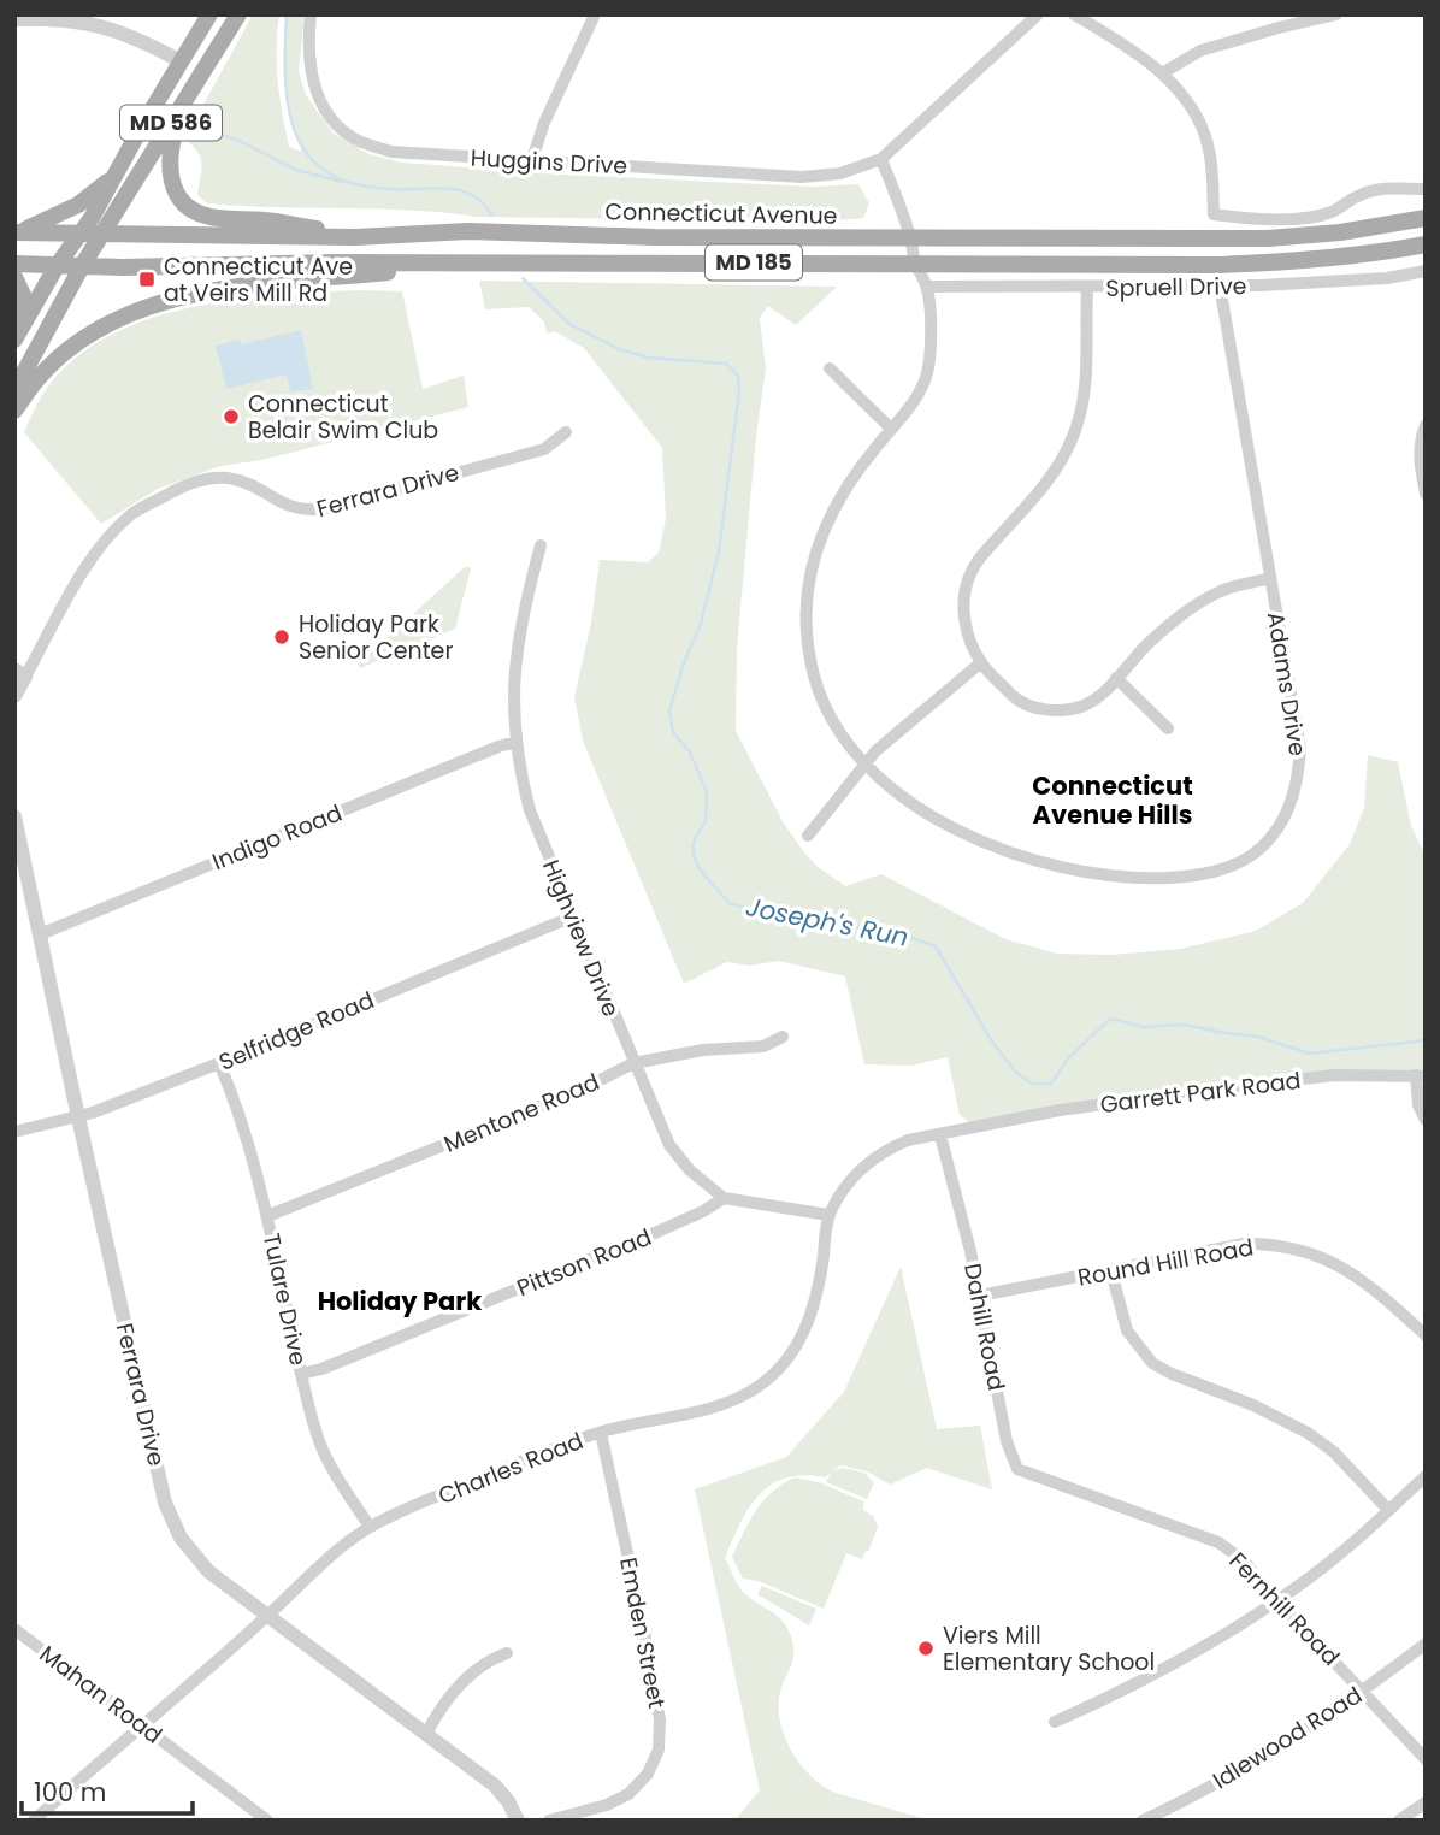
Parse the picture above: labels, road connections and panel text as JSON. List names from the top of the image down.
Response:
{
  "streets": {
    "main road": ["MD 586", "Connecticut Avenue", "MD 185"],
    "street": [
      "Huggins Drive",
      "Spruell Drive",
      "Ferrara Drive",
      "Adams Drive",
      "Indigo Road",
      "Highview Drive",
      "Selfridge Road",
      "Garrett Park Road",
      "Mentone Road",
      "Pittson Road",
      "Round Hill Road",
      "Tulare Drive",
      "Dahill Road",
      "Charles Road",
      "Fernhill Road",
      "Emden Street",
      "Mahan Road",
      "Idlewood Road"
    ]
  },
  "crossings": [
    ["MD 586", "Connecticut Avenue"],
    ["Huggins Drive", "Adams Drive"],
    ["Connecticut Avenue", "Adams Drive"],
    ["Spruell Drive", "Adams Drive"],
    ["Ferrara Drive", "Indigo Road"],
    ["Ferrara Drive", "Selfridge Road"],
    ["Ferrara Drive", "Charles Road"],
    ["Indigo Road", "Highview Drive"],
    ["Highview Drive", "Selfridge Road"],
    ["Highview Drive", "Mentone Road"],
    ["Highview Drive", "Pittson Road"],
    ["Selfridge Road", "Tulare Drive"],
    ["Garrett Park Road", "Dahill Road"],
    ["Garrett Park Road", "Charles Road"],
    ["Mentone Road", "Tulare Drive"],
    ["Pittson Road", "Tulare Drive"],
    ["Round Hill Road", "Dahill Road"],
    ["Tulare Drive", "Charles Road"],
    ["Dahill Road", "Charles Road"],
    ["Dahill Road", "Fernhill Road"],
    ["Charles Road", "Emden Street"],
    ["Charles Road", "Mahan Road"],
    ["Fernhill Road", "Idlewood Road"]
  ],
  "districts": ["Connecticut Avenue Hills", "Holiday Park"],
  "water": ["Joseph's Run"],
  "places": {
    "transit": ["Connecticut Ave at Veirs Mill Rd"],
    "other": ["Connecticut Belair Swim Club", "Holiday Park Senior Center", "Viers Mill Elementary School"]
  },
  "scale_bar": "100 m"
}
